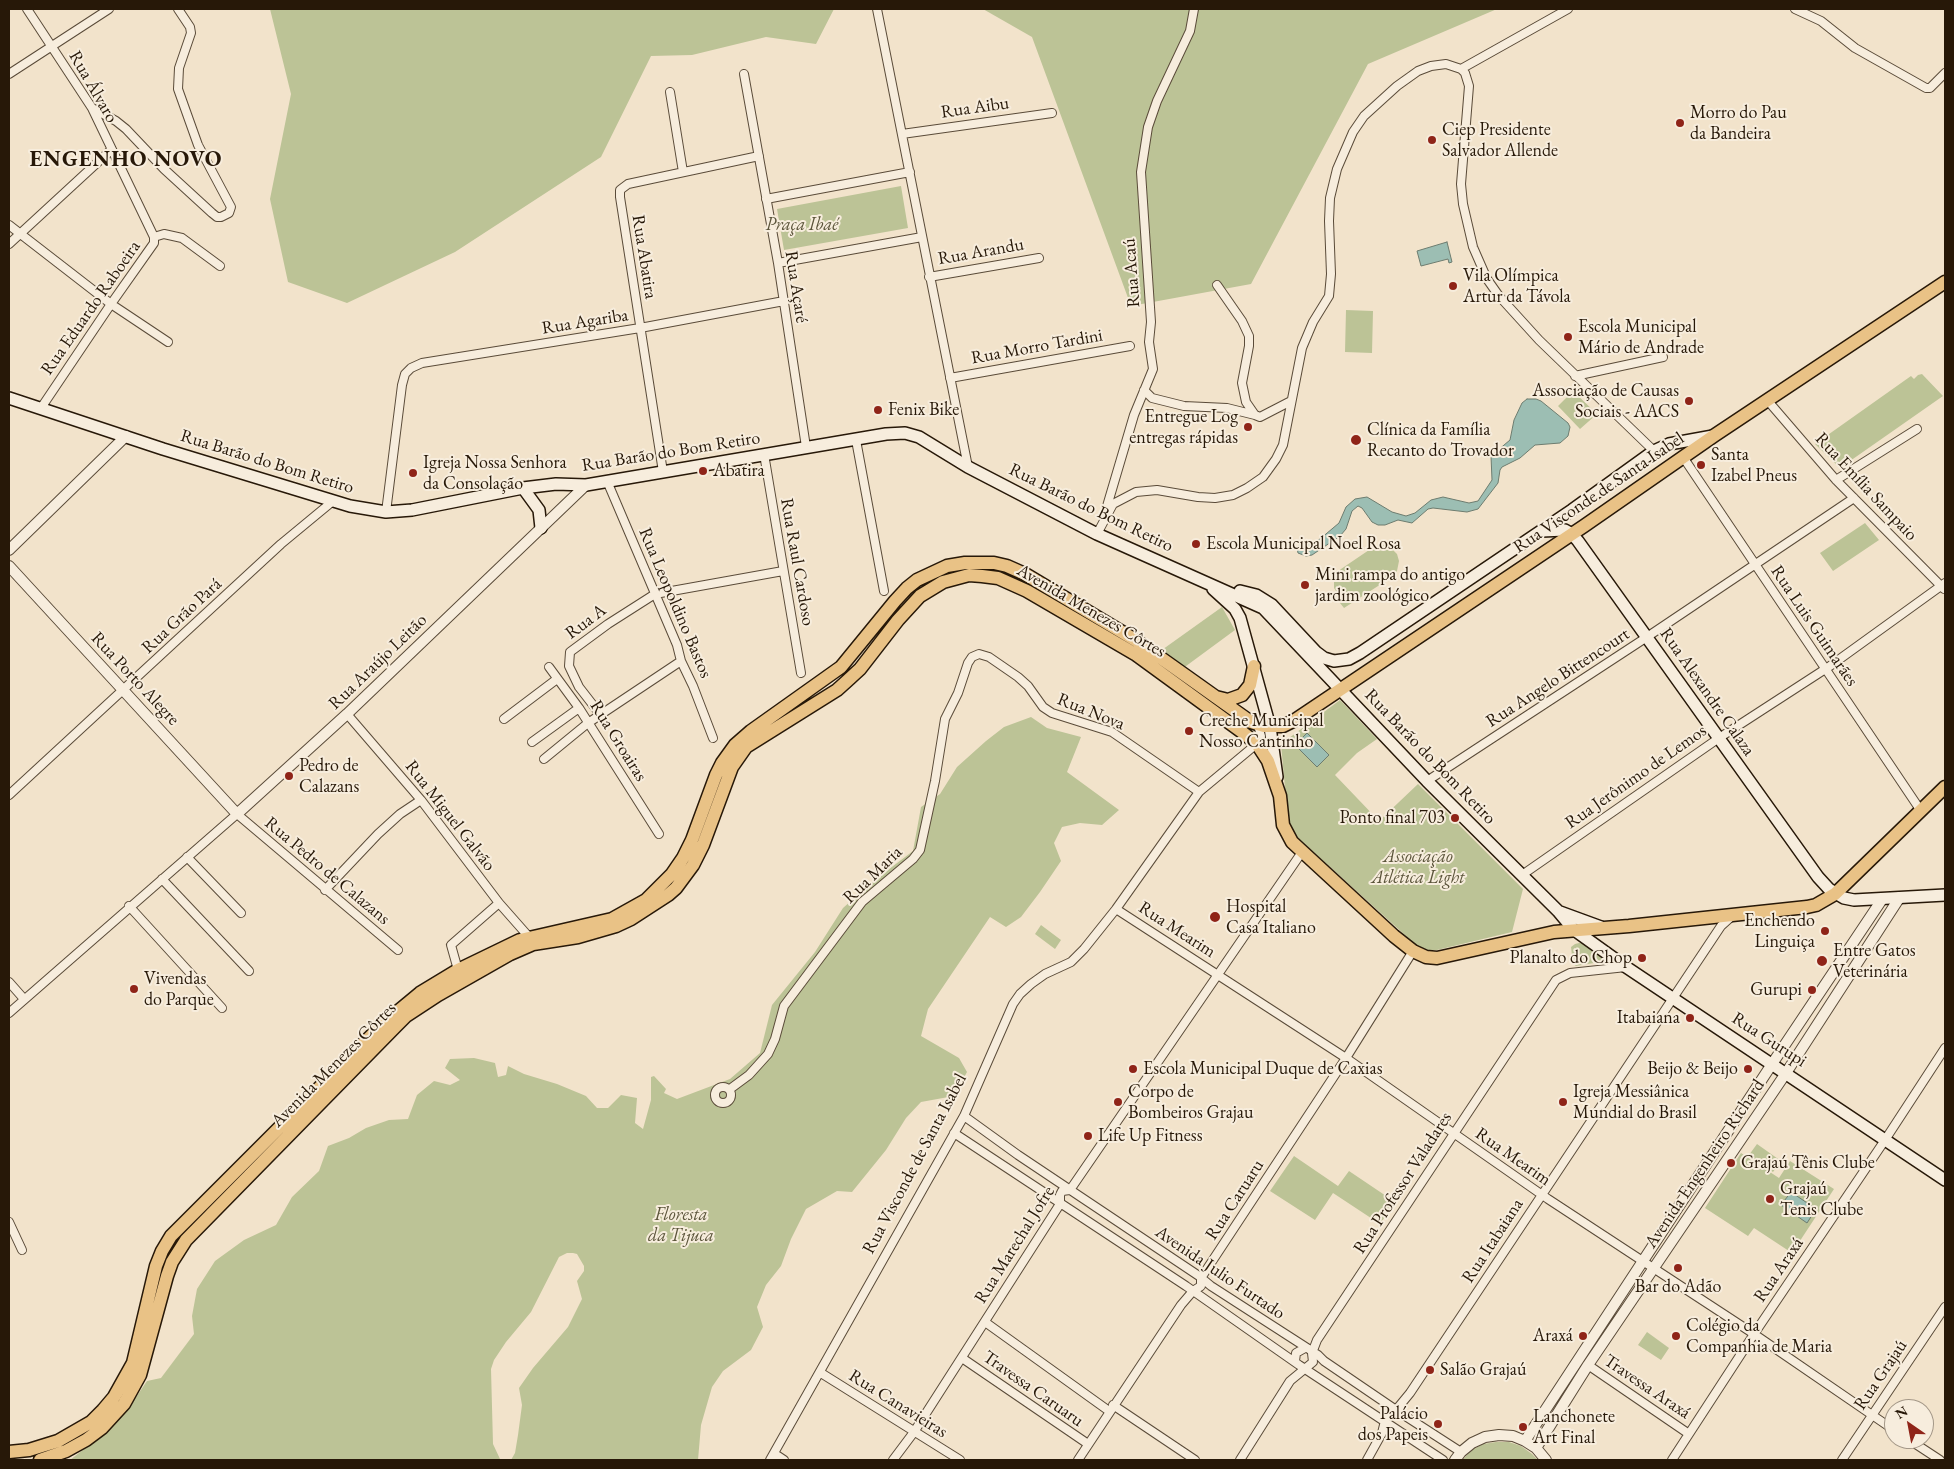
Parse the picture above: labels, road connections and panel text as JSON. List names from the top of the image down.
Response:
{
  "streets": {
    "main road": [
      "Rua Barão do Bom Retiro",
      "Rua Visconde de Santa Isabel",
      "Avenida Menezes Côrtes",
      "Rua Alexandre Calaza",
      "Rua Gurupi"
    ],
    "street": [
      "Rua Álvaro",
      "Rua Aibu",
      "Rua Arandu",
      "Rua Abatira",
      "Rua Acaú",
      "Rua Açaré",
      "Rua Eduardo Raboeira",
      "Rua Agariba",
      "Rua Morro Tardini",
      "Rua Emília Sampaio",
      "Rua Raul Cardoso",
      "Rua Leopoldino Bastos",
      "Rua Grão Pará",
      "Rua A",
      "Rua Luis Guimarães",
      "Rua Araújo Leitão",
      "Rua Angelo Bittencourt",
      "Rua Porto Alegre",
      "Rua Nova",
      "Rua Groairas",
      "Rua Jerônimo de Lemos",
      "Rua Miguel Galvão",
      "Rua Pedro de Calazans",
      "Rua Maria",
      "Rua Mearim",
      "Avenida Engenheiro Richard",
      "Rua Professor Valadares",
      "Rua Caruaru",
      "Rua Itabaiana",
      "Rua Marechal Jofre",
      "Rua Araxá",
      "Avenida Julio Furtado",
      "Rua Grajaú",
      "Travessa Araxá",
      "Travessa Caruaru",
      "Rua Canavieiras"
    ]
  },
  "crossings": [
    ["Rua Álvaro", "Rua Eduardo Raboeira"],
    ["Rua Abatira", "Rua Açaré"],
    ["Rua Abatira", "Rua Agariba"],
    ["Rua Abatira", "Rua Barão do Bom Retiro"],
    ["Rua Acaú", "Rua Barão do Bom Retiro"],
    ["Rua Açaré", "Rua Agariba"],
    ["Rua Açaré", "Rua Barão do Bom Retiro"],
    ["Rua Eduardo Raboeira", "Rua Barão do Bom Retiro"],
    ["Rua Agariba", "Rua Barão do Bom Retiro"],
    ["Rua Barão do Bom Retiro", "Rua Visconde de Santa Isabel"],
    ["Rua Barão do Bom Retiro", "Rua Raul Cardoso"],
    ["Rua Barão do Bom Retiro", "Rua Leopoldino Bastos"],
    ["Rua Barão do Bom Retiro", "Rua Grão Pará"],
    ["Rua Barão do Bom Retiro", "Rua Luis Guimarães"],
    ["Rua Barão do Bom Retiro", "Rua Araújo Leitão"],
    ["Rua Barão do Bom Retiro", "Rua Angelo Bittencourt"],
    ["Rua Barão do Bom Retiro", "Rua Alexandre Calaza"],
    ["Rua Barão do Bom Retiro", "Rua Jerônimo de Lemos"],
    ["Rua Barão do Bom Retiro", "Rua Gurupi"],
    ["Rua Barão do Bom Retiro", "Rua Itabaiana"],
    ["Rua Emília Sampaio", "Rua Visconde de Santa Isabel"],
    ["Rua Emília Sampaio", "Rua Angelo Bittencourt"],
    ["Rua Emília Sampaio", "Rua Jerônimo de Lemos"],
    ["Rua Visconde de Santa Isabel", "Avenida Menezes Côrtes"],
    ["Rua Visconde de Santa Isabel", "Rua Luis Guimarães"],
    ["Rua Visconde de Santa Isabel", "Rua Alexandre Calaza"],
    ["Rua Visconde de Santa Isabel", "Rua Nova"],
    ["Rua Visconde de Santa Isabel", "Rua Mearim"],
    ["Rua Visconde de Santa Isabel", "Avenida Julio Furtado"],
    ["Rua Visconde de Santa Isabel", "Rua Canavieiras"],
    ["Rua Leopoldino Bastos", "Rua A"],
    ["Avenida Menezes Côrtes", "Rua Miguel Galvão"],
    ["Avenida Menezes Côrtes", "Rua Caruaru"],
    ["Avenida Menezes Côrtes", "Rua Marechal Jofre"],
    ["Rua Grão Pará", "Rua Porto Alegre"],
    ["Rua Luis Guimarães", "Rua Angelo Bittencourt"],
    ["Rua Luis Guimarães", "Rua Jerônimo de Lemos"],
    ["Rua Araújo Leitão", "Rua Porto Alegre"],
    ["Rua Araújo Leitão", "Rua Miguel Galvão"],
    ["Rua Araújo Leitão", "Rua Pedro de Calazans"],
    ["Rua Angelo Bittencourt", "Rua Alexandre Calaza"],
    ["Rua Porto Alegre", "Rua Pedro de Calazans"],
    ["Rua Alexandre Calaza", "Rua Jerônimo de Lemos"],
    ["Rua Nova", "Rua Maria"],
    ["Rua Mearim", "Avenida Engenheiro Richard"],
    ["Rua Mearim", "Rua Professor Valadares"],
    ["Rua Mearim", "Rua Caruaru"],
    ["Rua Mearim", "Rua Itabaiana"],
    ["Rua Mearim", "Rua Marechal Jofre"],
    ["Rua Mearim", "Rua Araxá"],
    ["Rua Mearim", "Rua Grajaú"],
    ["Rua Gurupi", "Avenida Engenheiro Richard"],
    ["Rua Gurupi", "Rua Professor Valadares"],
    ["Rua Gurupi", "Rua Itabaiana"],
    ["Rua Gurupi", "Rua Araxá"],
    ["Avenida Engenheiro Richard", "Travessa Araxá"],
    ["Rua Professor Valadares", "Avenida Julio Furtado"],
    ["Rua Caruaru", "Avenida Julio Furtado"],
    ["Rua Caruaru", "Travessa Caruaru"],
    ["Rua Itabaiana", "Avenida Julio Furtado"],
    ["Rua Marechal Jofre", "Avenida Julio Furtado"],
    ["Rua Marechal Jofre", "Travessa Caruaru"],
    ["Rua Marechal Jofre", "Rua Canavieiras"],
    ["Rua Araxá", "Travessa Araxá"]
  ],
  "districts": ["ENGENHO NOVO"],
  "parks": ["Praça Ibaé", "Associação Atlética Light", "Floresta da Tijuca"],
  "places": [
    "Morro do Pau da Bandeira",
    "Ciep Presidente Salvador Allende",
    "Vila Olímpica Artur da Távola",
    "Escola Municipal Mário de Andrade",
    "Associação de Causas Sociais - AACS",
    "Fenix Bike",
    "Entregue Log entregas rápidas",
    "Clínica da Família Recanto do Trovador",
    "Santa Izabel Pneus",
    "Abatira",
    "Igreja Nossa Senhora da Consolação",
    "Escola Municipal Noel Rosa",
    "Mini rampa do antigo jardim zoológico",
    "Creche Municipal Nosso Cantinho",
    "Pedro de Calazans",
    "Ponto final 703",
    "Hospital Casa Italiano",
    "Enchendo Linguiça",
    "Planalto do Chop",
    "Entre Gatos Veterinária",
    "Vivendas do Parque",
    "Gurupi",
    "Itabaiana",
    "Escola Municipal Duque de Caxias",
    "Beijo & Beijo",
    "Corpo de Bombeiros Grajau",
    "Igreja Messiânica Mundial do Brasil",
    "Life Up Fitness",
    "Grajaú Tênis Clube",
    "Grajaú Tenis Clube",
    "Bar do Adão",
    "Araxá",
    "Colégio da Companhia de Maria",
    "Salão Grajaú",
    "Palácio dos Papeis",
    "Lanchonete Art Final"
  ],
  "north": "top left"
}
